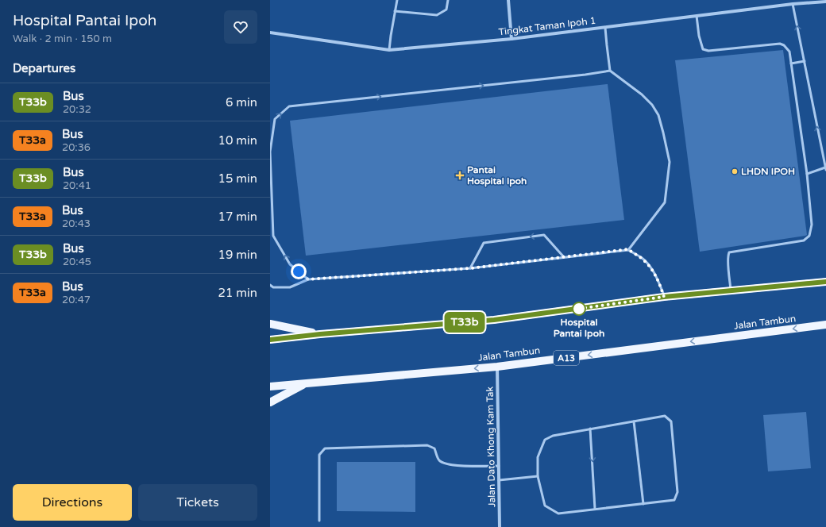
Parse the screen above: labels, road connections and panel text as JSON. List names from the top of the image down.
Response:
{
  "streets": {
    "main road": ["Jalan Tambun", "A13"],
    "street": ["Tingkat Taman Ipoh 1", "Jalan Dato Khong Kam Tak"]
  },
  "crossings": [
    ["Jalan Tambun", "Jalan Dato Khong Kam Tak"]
  ],
  "places": {
    "other": ["LHDN IPOH", "Hospital Pantai Ipoh"],
    "health": ["Pantai Hospital Ipoh"]
  },
  "lines": ["bus line T33b"],
  "page": {
    "heading": [
      ["Hospital Pantai Ipoh", "Walk · 2 min · 150 m"],
      "Departures"
    ],
    "on_map": "T33b",
    "list": [
      {
        "mark": "T33b",
        "name": "Bus",
        "note": "20:32",
        "value": "6 min"
      },
      {
        "mark": "T33a",
        "name": "Bus",
        "note": "20:36",
        "value": "10 min"
      },
      {
        "mark": "T33b",
        "name": "Bus",
        "note": "20:41",
        "value": "15 min"
      },
      {
        "mark": "T33a",
        "name": "Bus",
        "note": "20:43",
        "value": "17 min"
      },
      {
        "mark": "T33b",
        "name": "Bus",
        "note": "20:45",
        "value": "19 min"
      },
      {
        "mark": "T33a",
        "name": "Bus",
        "note": "20:47",
        "value": "21 min"
      }
    ],
    "buttons": ["Directions", "Tickets"]
  }
}
